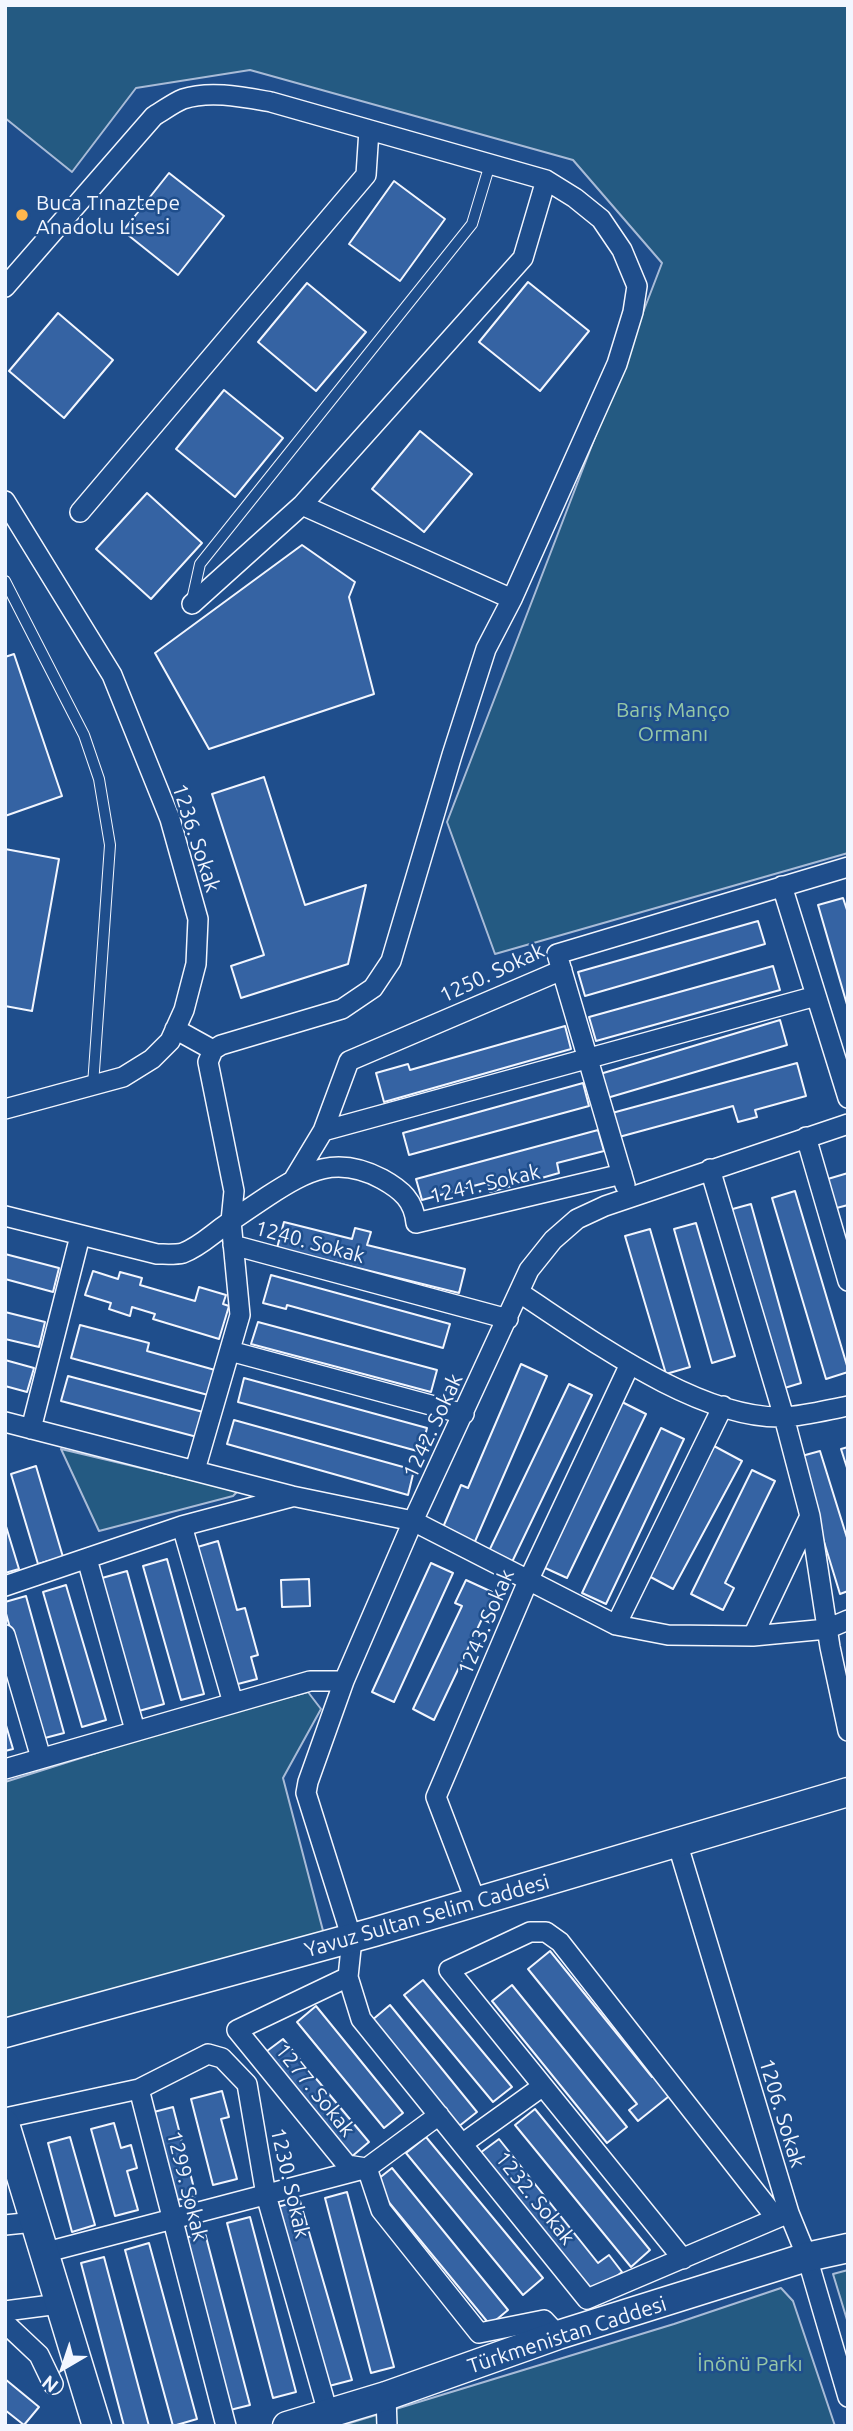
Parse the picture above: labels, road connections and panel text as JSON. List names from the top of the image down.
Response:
{
  "streets": {
    "main road": ["Yavuz Sultan Selim Caddesi", "Türkmenistan Caddesi"],
    "street": [
      "1236. Sokak",
      "1250. Sokak",
      "1241. Sokak",
      "1240. Sokak",
      "1242. Sokak",
      "1243. Sokak",
      "1277. Sokak",
      "1206. Sokak",
      "1230. Sokak",
      "1299. Sokak",
      "1232. Sokak"
    ]
  },
  "crossings": [
    ["1250. Sokak", "1241. Sokak"],
    ["1241. Sokak", "1240. Sokak"],
    ["1240. Sokak", "1242. Sokak"],
    ["1242. Sokak", "Yavuz Sultan Selim Caddesi"],
    ["1242. Sokak", "1232. Sokak"],
    ["1243. Sokak", "Yavuz Sultan Selim Caddesi"],
    ["Yavuz Sultan Selim Caddesi", "1206. Sokak"],
    ["Yavuz Sultan Selim Caddesi", "1232. Sokak"],
    ["1277. Sokak", "1232. Sokak"],
    ["1206. Sokak", "1232. Sokak"],
    ["1206. Sokak", "Türkmenistan Caddesi"],
    ["1230. Sokak", "Türkmenistan Caddesi"]
  ],
  "parks": ["Barış Manço Ormanı", "İnönü Parkı"],
  "places": ["Buca Tınaztepe Anadolu Lisesi"],
  "north": "bottom left"
}
